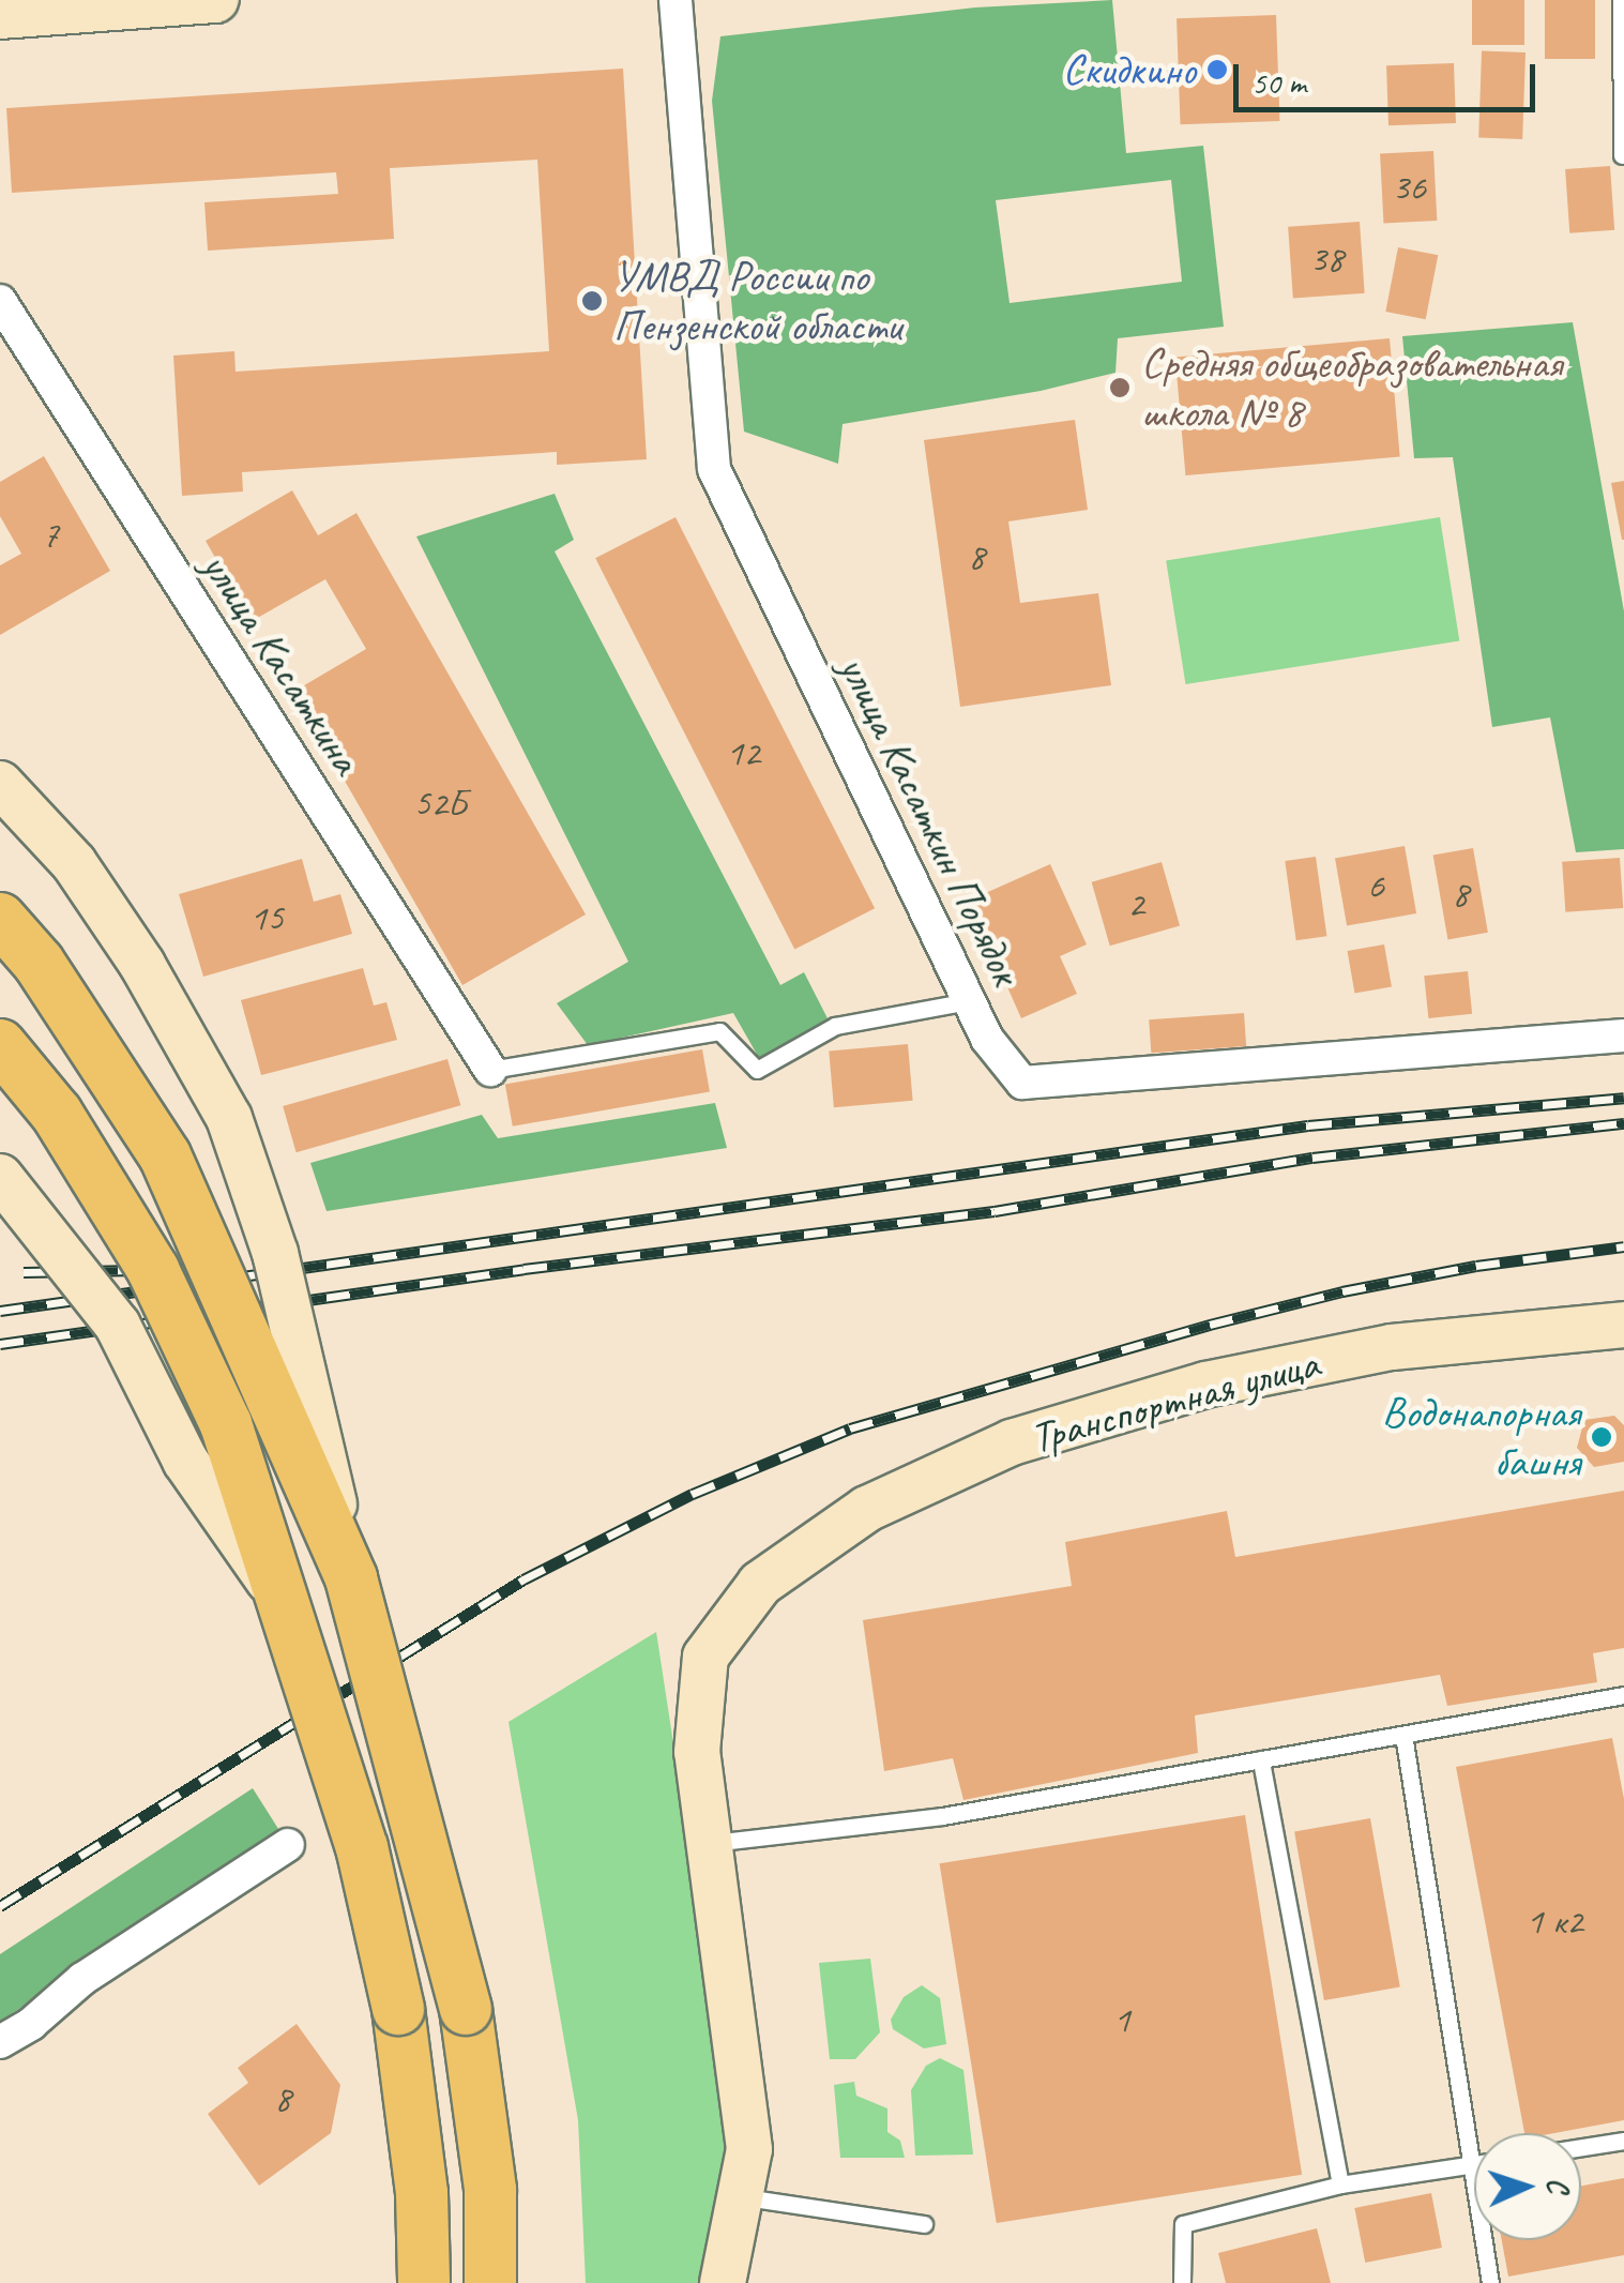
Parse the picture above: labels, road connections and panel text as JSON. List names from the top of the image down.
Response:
{
  "streets": {
    "main road": ["Транспортная улица"],
    "street": ["улица Касаткина", "улица Касаткин Порядок"]
  },
  "places": [
    "Скидкино",
    "УМВД России по Пензенской области",
    "Средняя общеобразовательная школа № 8",
    "Водонапорная башня"
  ],
  "house_numbers": [
    "36",
    "38",
    "7",
    "8",
    "12",
    "52Б",
    "6",
    "8",
    "2",
    "15",
    "1 к2",
    "1",
    "8"
  ],
  "scale_bar": "50 m",
  "north": "right"
}
